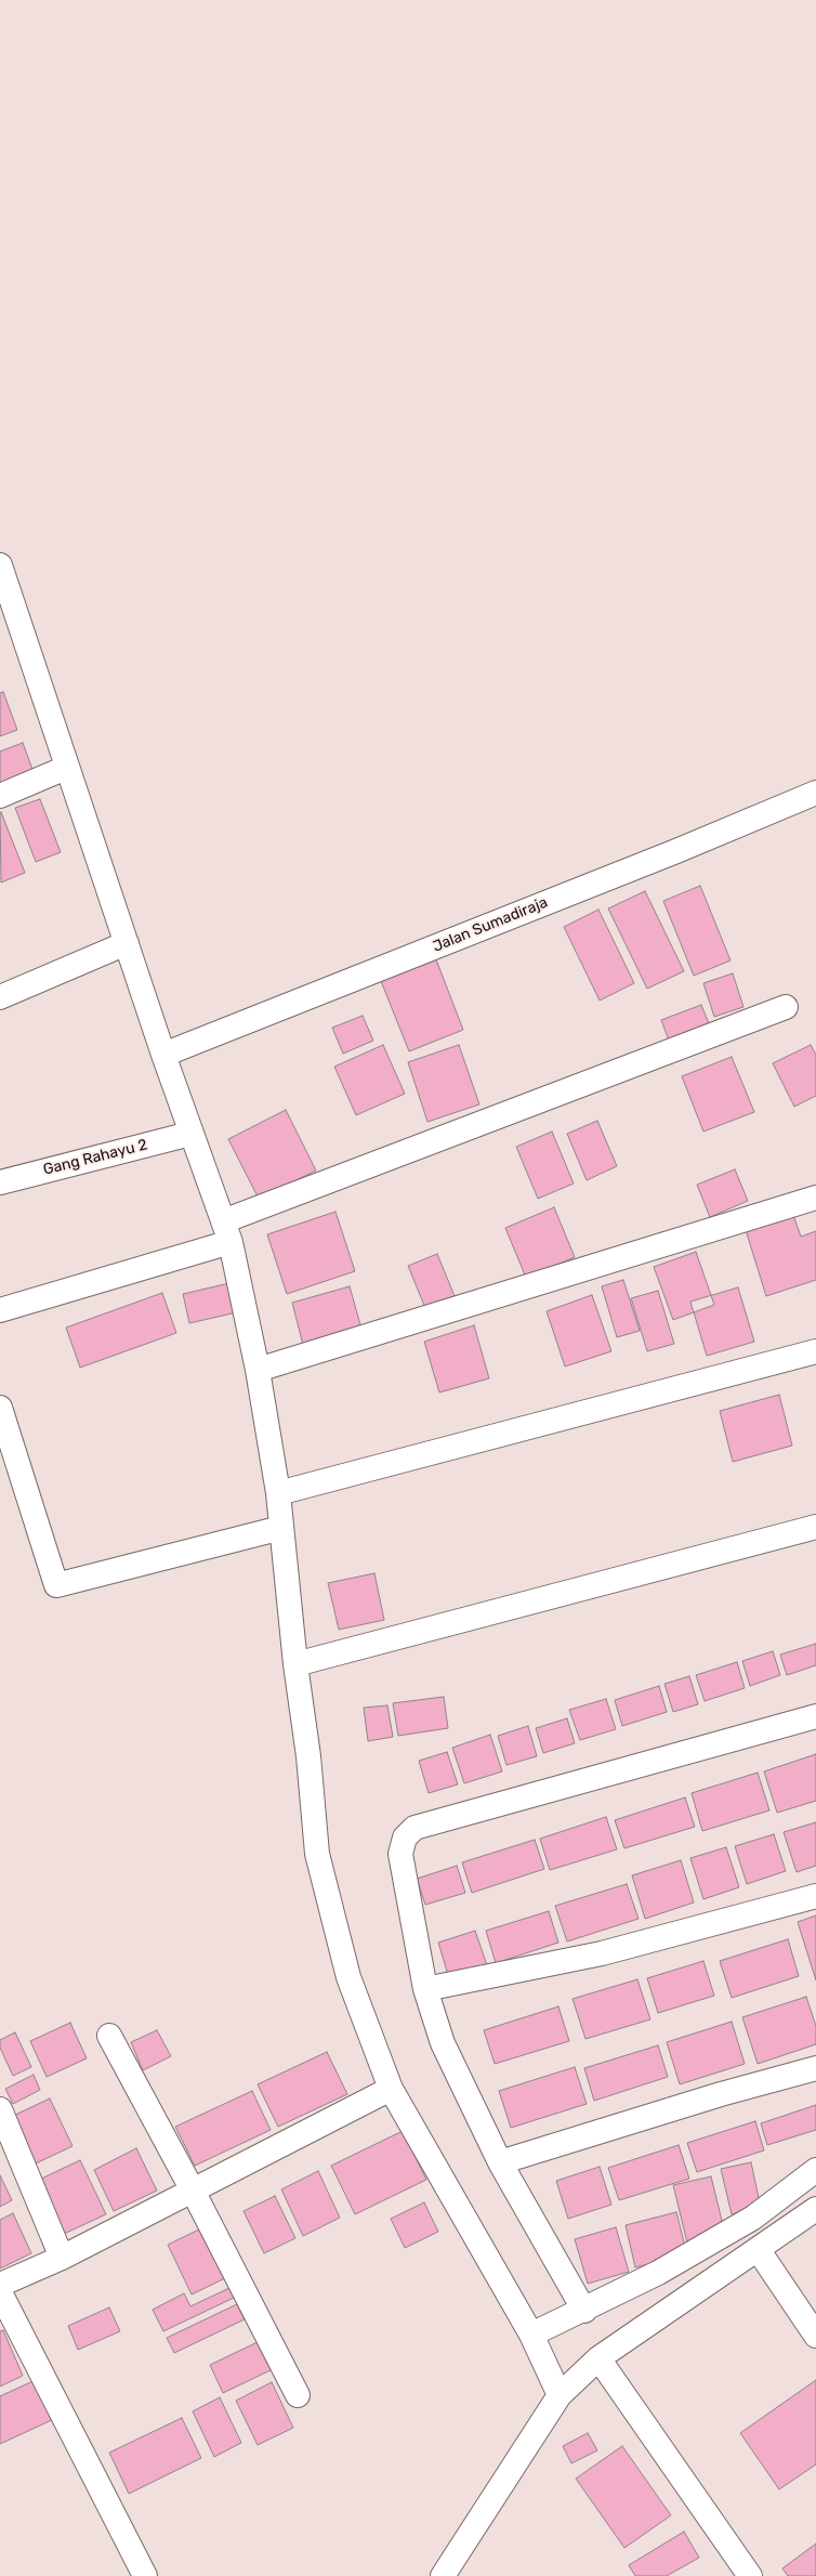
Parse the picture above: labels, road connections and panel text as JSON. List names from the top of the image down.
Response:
{
  "streets": {
    "street": ["Jalan Sumadiraja", "Gang Rahayu 2"]
  }
}
